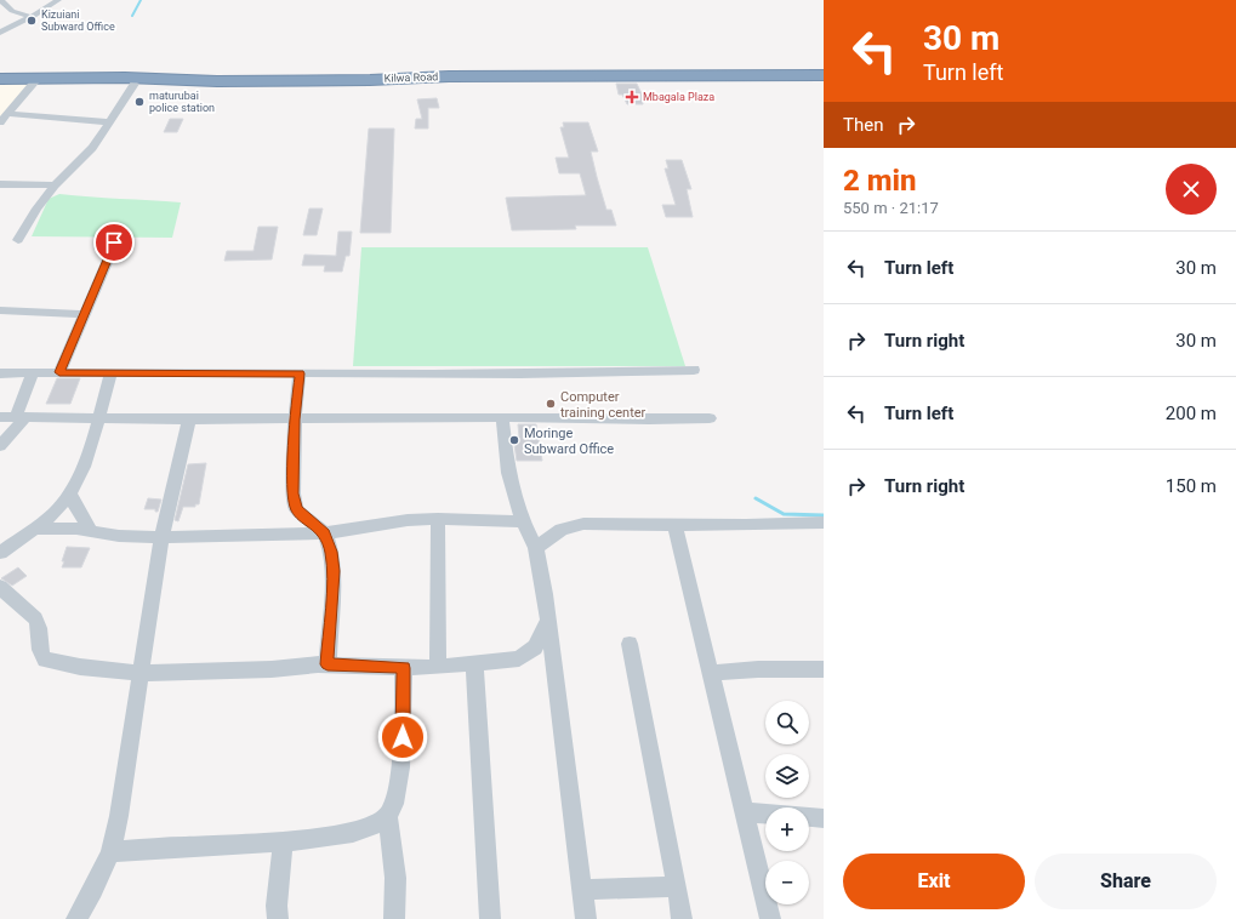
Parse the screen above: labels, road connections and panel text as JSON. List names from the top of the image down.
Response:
{
  "streets": {
    "highway": ["Kilwa Road"]
  },
  "places": {
    "other": [
      "Kizuiani Subward Office",
      "maturubai police station",
      "Computer training center",
      "Moringe Subward Office"
    ],
    "health": ["Mbagala Plaza"]
  },
  "page": {
    "turn": ["30 m", "Turn left"],
    "then": "Then",
    "heading": ["2 min", "550 m · 21:17"],
    "list": [
      {
        "name": "Turn left",
        "value": "30 m"
      },
      {
        "name": "Turn right",
        "value": "30 m"
      },
      {
        "name": "Turn left",
        "value": "200 m"
      },
      {
        "name": "Turn right",
        "value": "150 m"
      }
    ],
    "map_buttons": ["+", "−"],
    "buttons": ["Exit", "Share"]
  }
}
